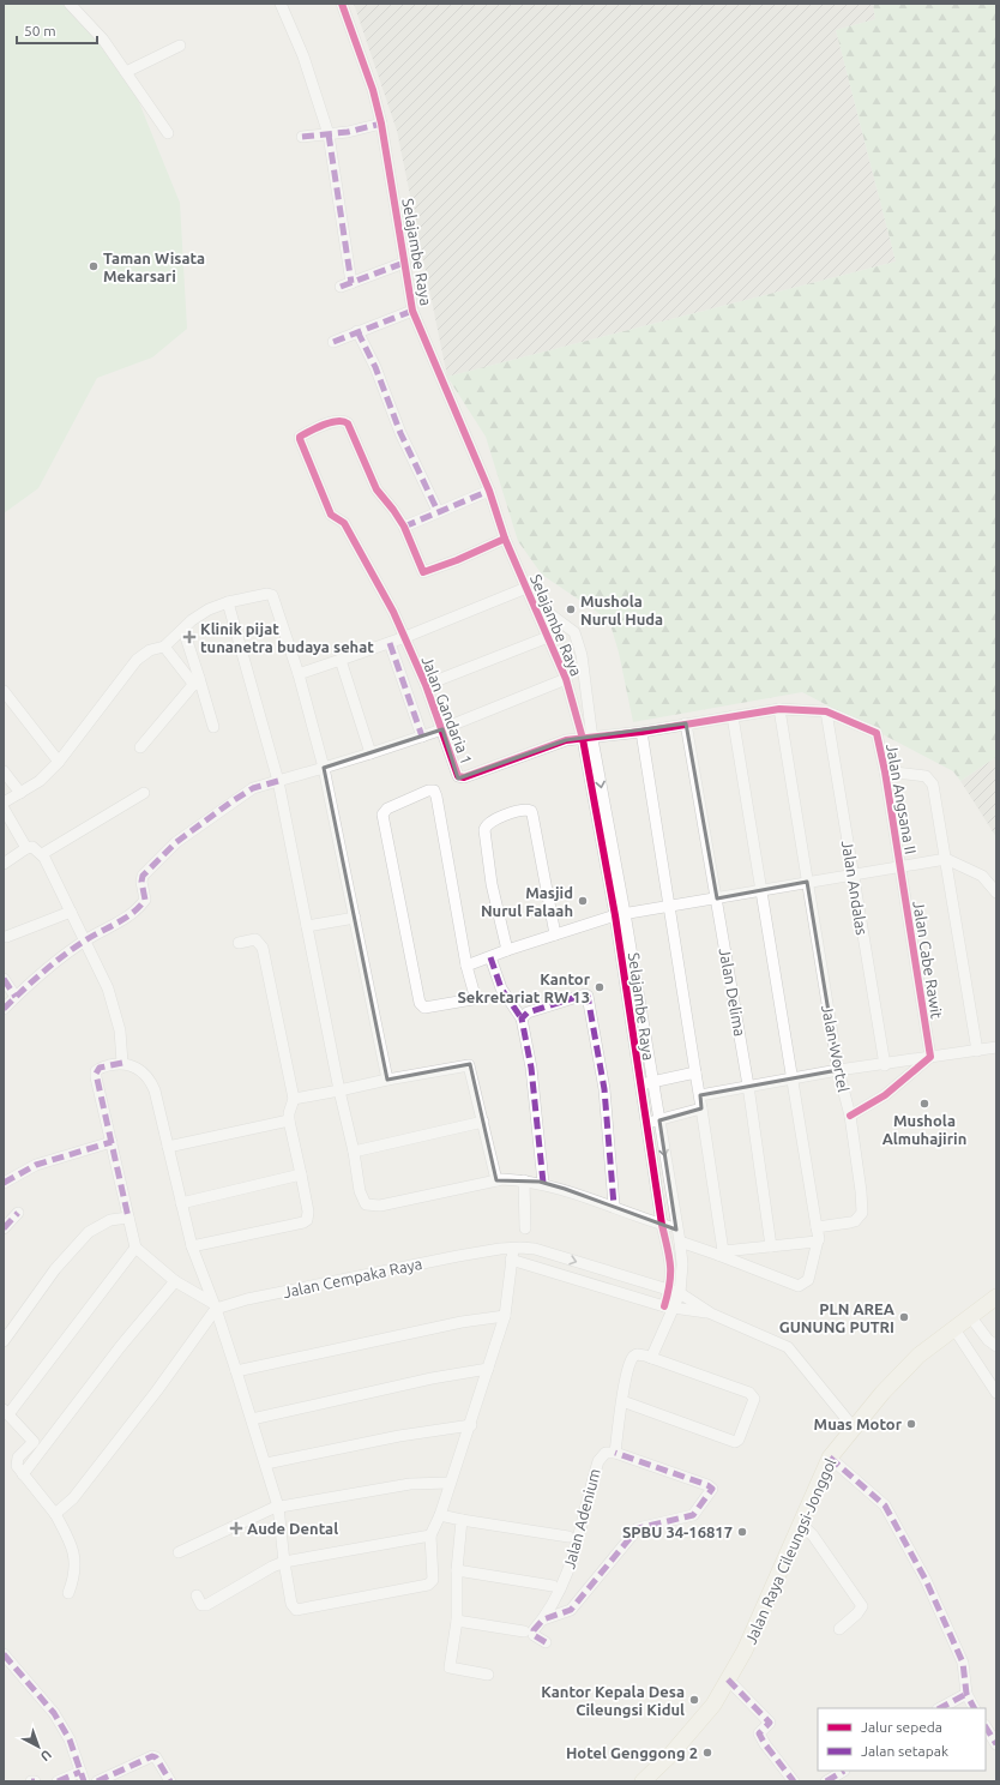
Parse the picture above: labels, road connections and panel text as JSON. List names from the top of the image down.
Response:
{
  "streets": {
    "main road": ["Jalan Raya Cileungsi-Jonggol"],
    "street": [
      "Selajambe Raya",
      "Jalan Gandaria 1",
      "Jalan Angsana II",
      "Jalan Andalas",
      "Jalan Cabe Rawit",
      "Jalan Delima",
      "Jalan Wortel",
      "Jalan Cempaka Raya",
      "Jalan Adenium"
    ]
  },
  "crossings": [
    ["Selajambe Raya", "Jalan Gandaria 1"],
    ["Selajambe Raya", "Jalan Adenium"],
    ["Jalan Angsana II", "Jalan Andalas"],
    ["Jalan Angsana II", "Jalan Cabe Rawit"]
  ],
  "places": {
    "other": [
      "Taman Wisata Mekarsari",
      "Mushola Nurul Huda",
      "Masjid Nurul Falaah",
      "Kantor Sekretariat RW 13",
      "Mushola Almuhajirin",
      "PLN AREA GUNUNG PUTRI",
      "Muas Motor",
      "SPBU 34-16817",
      "Kantor Kepala Desa Cileungsi Kidul",
      "Hotel Genggong 2"
    ],
    "health": ["Klinik pijat tunanetra budaya sehat", "Aude Dental"]
  },
  "legend": ["Jalur sepeda", "Jalan setapak"],
  "scale_bar": "50 m",
  "north": "bottom right"
}
